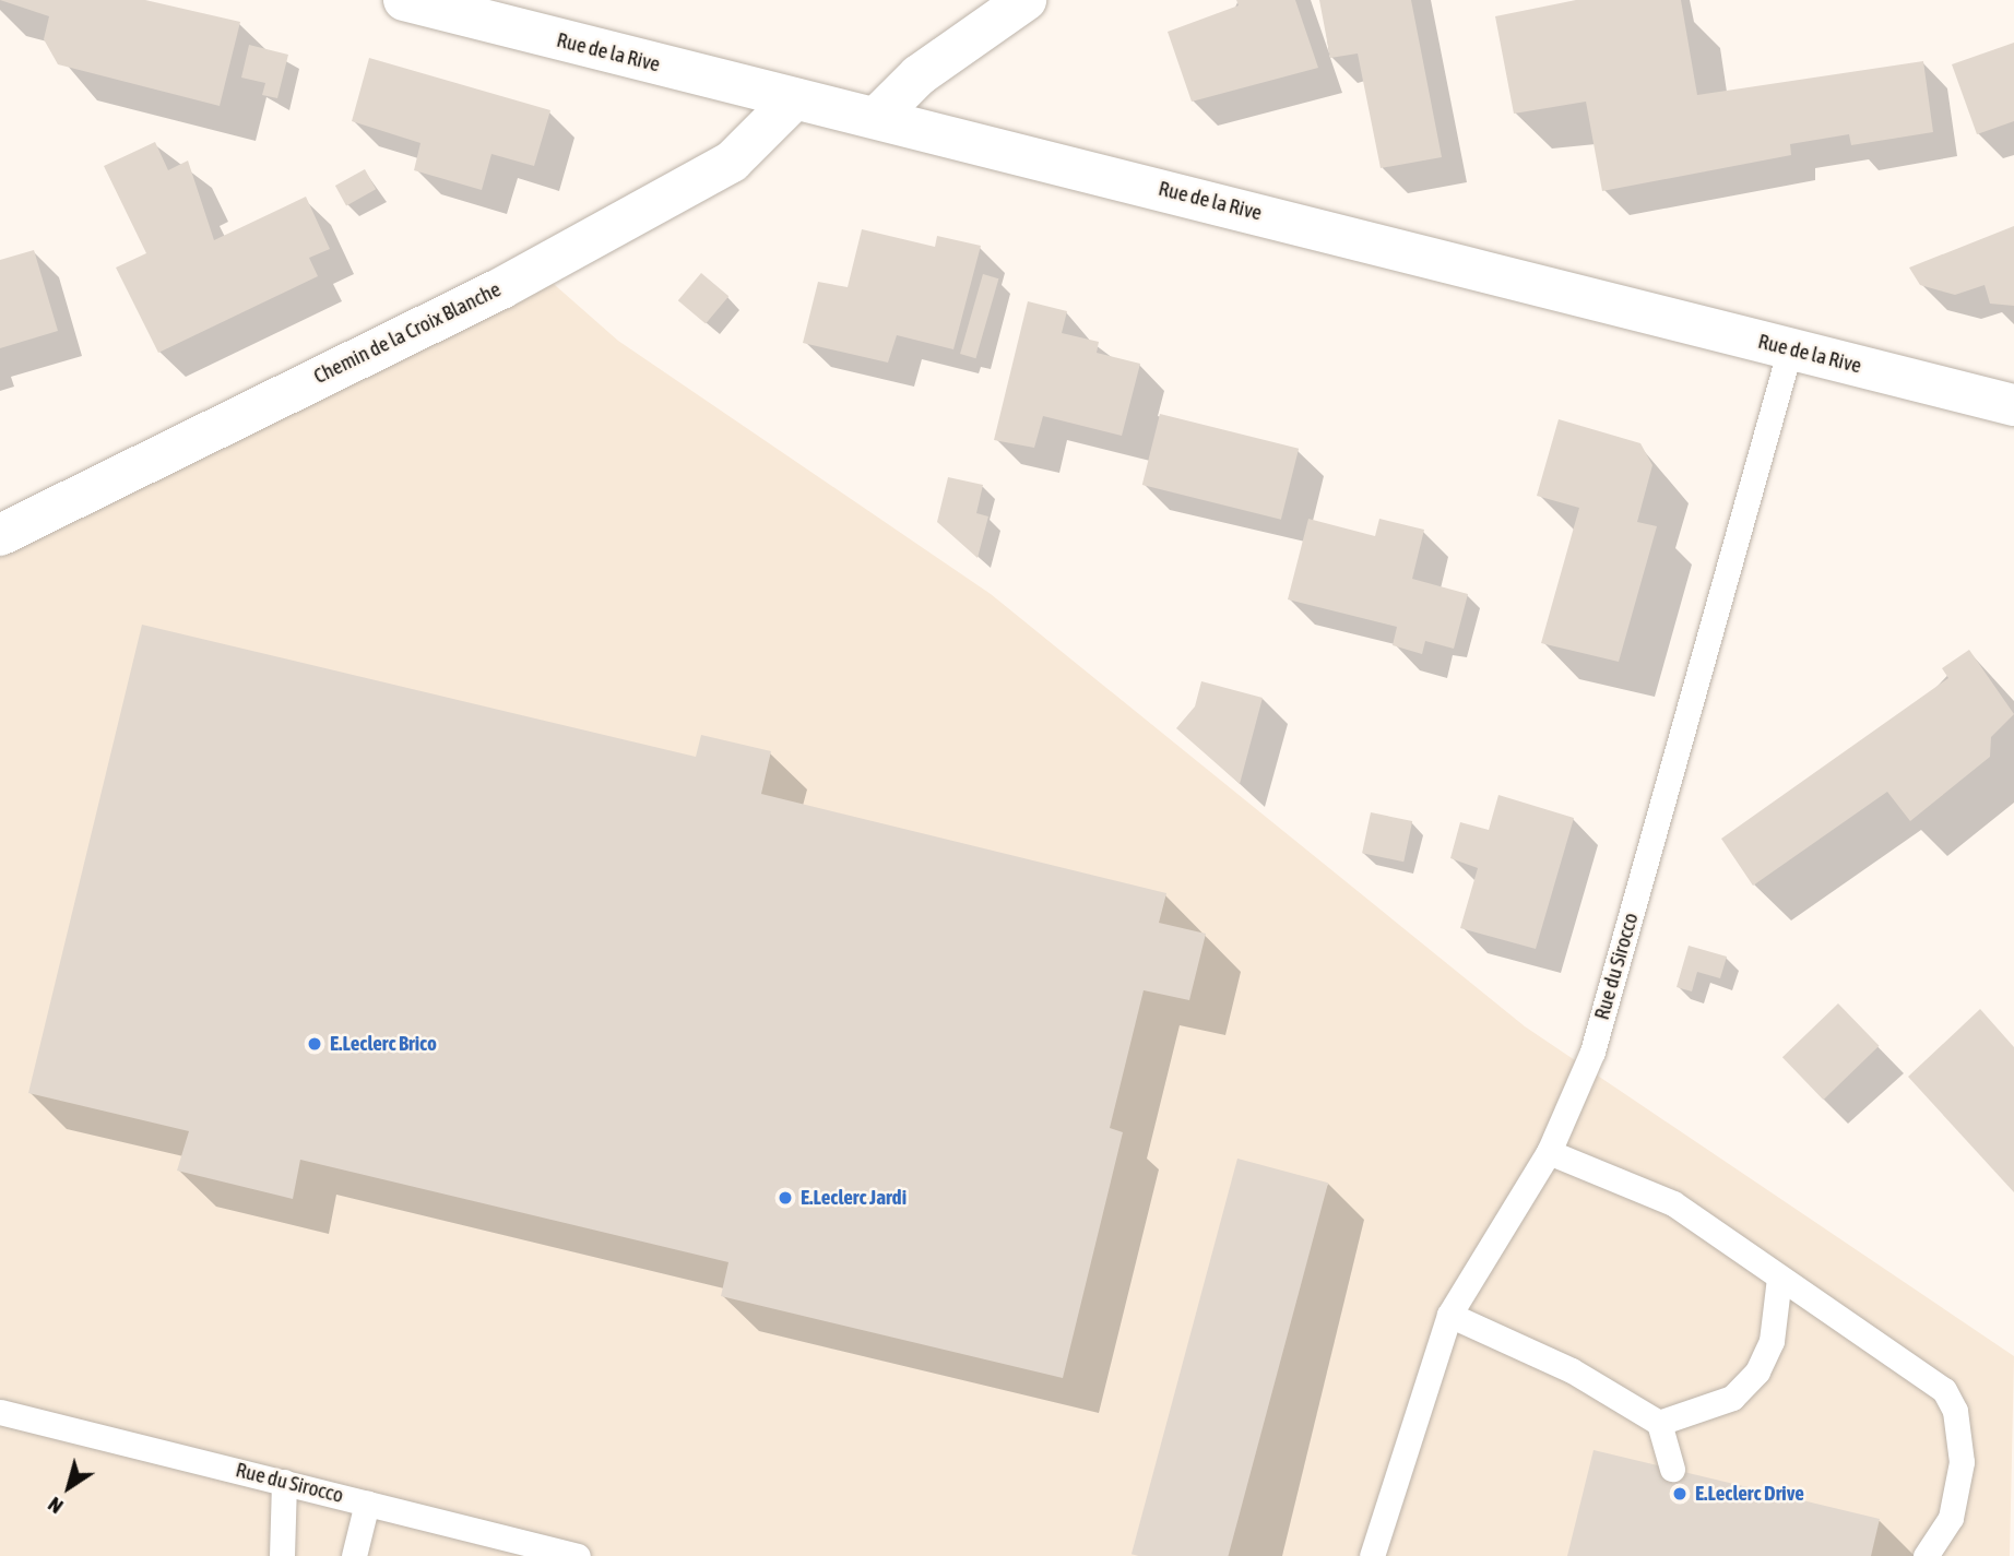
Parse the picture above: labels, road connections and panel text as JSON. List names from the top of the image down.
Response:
{
  "streets": {
    "street": ["Rue de la Rive", "Chemin de la Croix Blanche"],
    "lane": ["Rue du Sirocco"]
  },
  "crossings": [
    ["Rue de la Rive", "Chemin de la Croix Blanche"],
    ["Rue de la Rive", "Rue du Sirocco"]
  ],
  "places": ["E.Leclerc Brico", "E.Leclerc Jardi", "E.Leclerc Drive"],
  "north": "bottom left"
}
